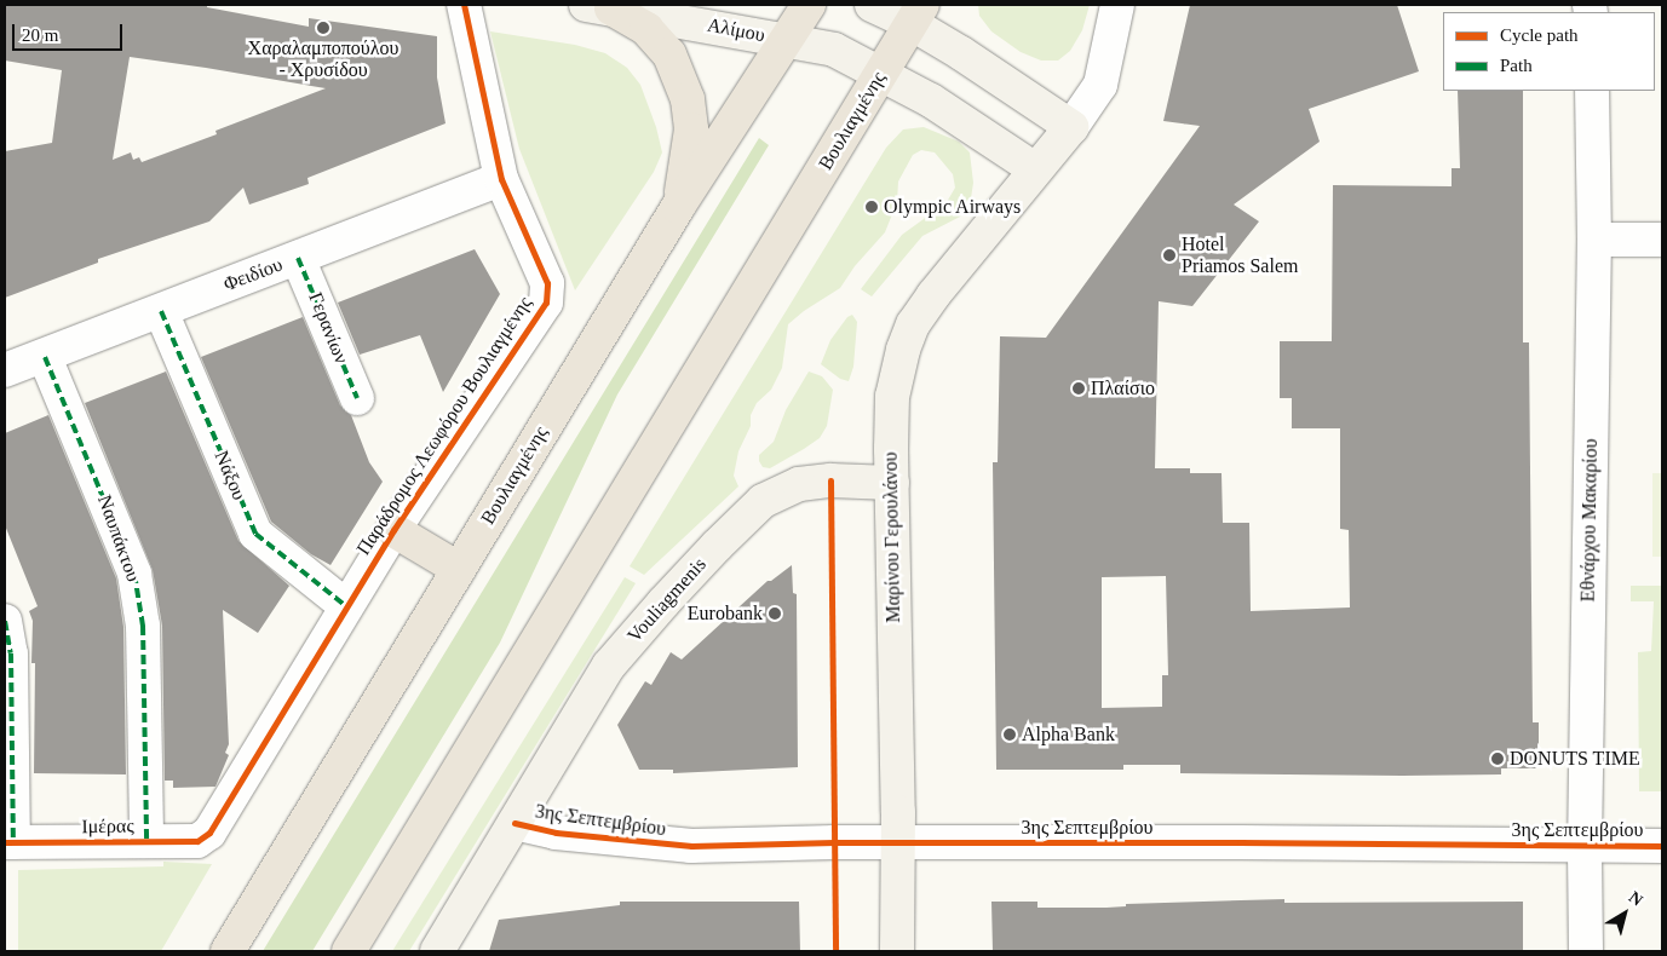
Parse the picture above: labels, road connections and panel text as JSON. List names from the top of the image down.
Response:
{
  "streets": {
    "main road": ["Βουλιαγμένης"],
    "street": [
      "Αλίμου",
      "Φειδίου",
      "Γερανίων",
      "Παράδρομος Λεωφόρου Βουλιαγμένης",
      "Νάξου",
      "Εθνάρχου Μακαρίου",
      "Μαρίνου Γερουλάνου",
      "Ναυπάκτου",
      "Vouliagmenis",
      "3ης Σεπτεμβρίου",
      "Ιμέρας"
    ]
  },
  "crossings": [
    ["Αλίμου", "Βουλιαγμένης"],
    ["Φειδίου", "Γερανίων"],
    ["Φειδίου", "Παράδρομος Λεωφόρου Βουλιαγμένης"],
    ["Φειδίου", "Νάξου"],
    ["Φειδίου", "Ναυπάκτου"],
    ["Παράδρομος Λεωφόρου Βουλιαγμένης", "Νάξου"],
    ["Παράδρομος Λεωφόρου Βουλιαγμένης", "Ιμέρας"],
    ["Εθνάρχου Μακαρίου", "3ης Σεπτεμβρίου"],
    ["Μαρίνου Γερουλάνου", "Vouliagmenis"],
    ["Μαρίνου Γερουλάνου", "3ης Σεπτεμβρίου"],
    ["Ναυπάκτου", "Ιμέρας"],
    ["Vouliagmenis", "3ης Σεπτεμβρίου"]
  ],
  "places": [
    "Χαραλαμποπούλου - Χρυσίδου",
    "Olympic Airways",
    "Hotel Priamos Salem",
    "Πλαίσιο",
    "Eurobank",
    "Alpha Bank",
    "DONUTS TIME"
  ],
  "legend": ["Cycle path", "Path"],
  "scale_bar": "20 m",
  "north": "top right"
}
